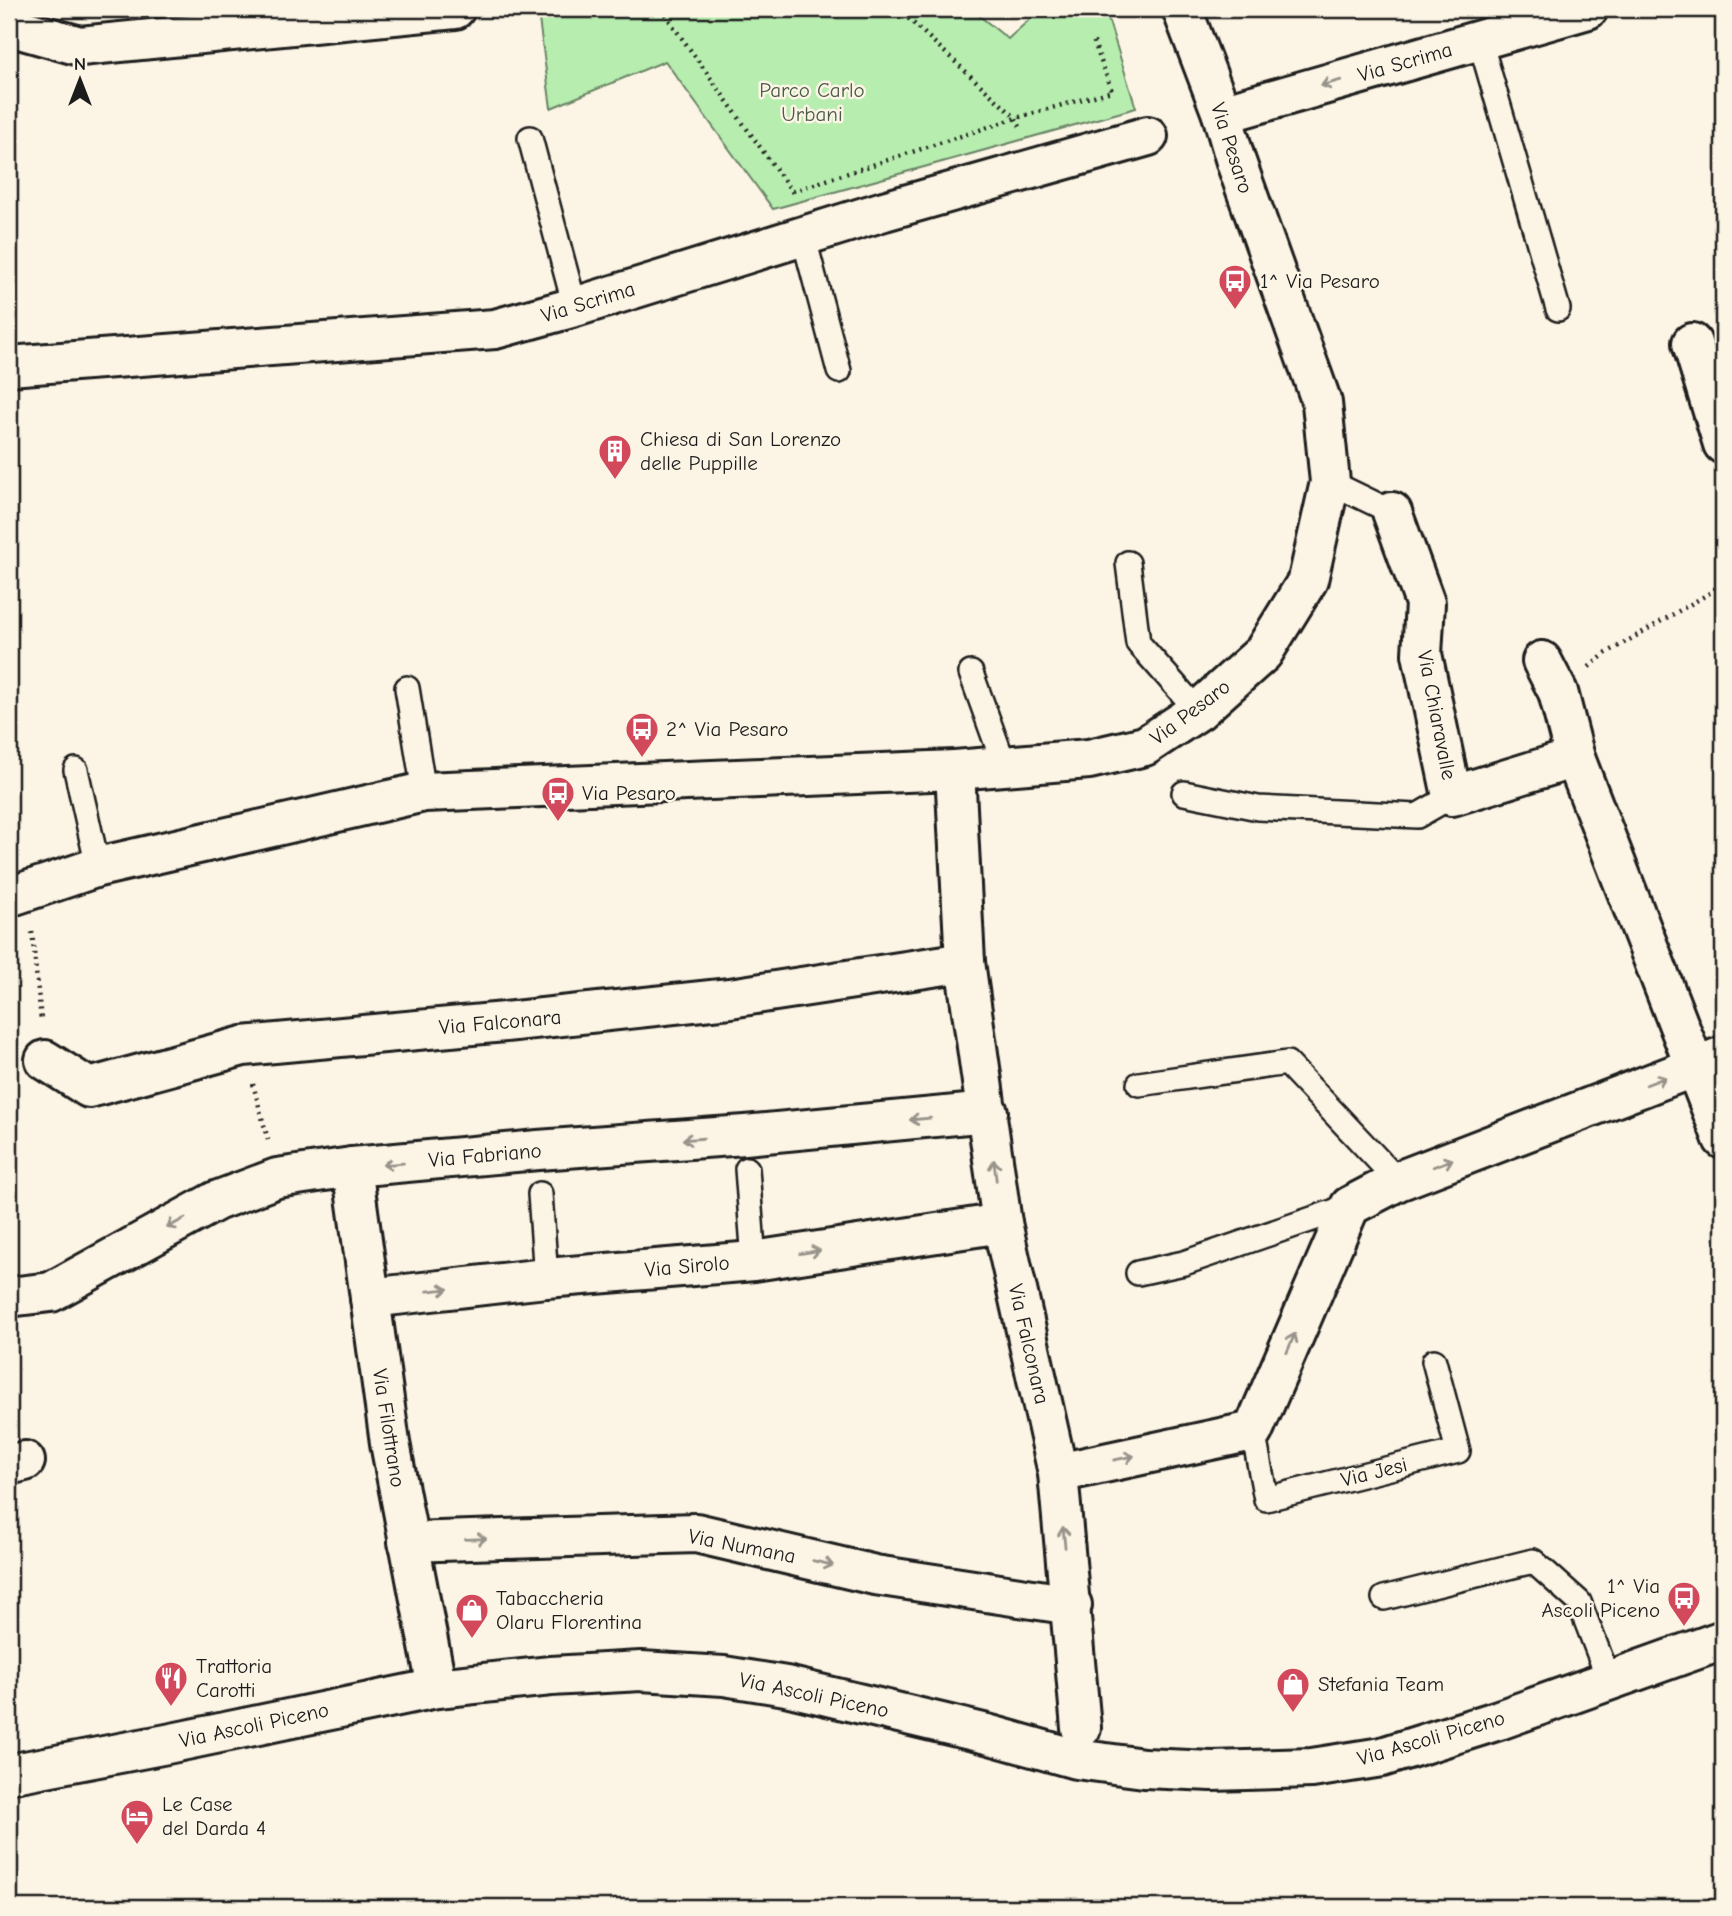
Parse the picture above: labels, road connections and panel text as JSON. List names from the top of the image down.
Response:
{
  "streets": {
    "street": [
      "Via Scrima",
      "Via Pesaro",
      "Via Chiaravalle",
      "Via Falconara",
      "Via Fabriano",
      "Via Sirolo",
      "Via Filottrano",
      "Via Numana",
      "Via Ascoli Piceno"
    ],
    "lane": ["Via Jesi"]
  },
  "crossings": [
    ["Via Scrima", "Via Pesaro"],
    ["Via Pesaro", "Via Falconara"],
    ["Via Falconara", "Via Fabriano"],
    ["Via Falconara", "Via Sirolo"],
    ["Via Falconara", "Via Numana"],
    ["Via Fabriano", "Via Filottrano"],
    ["Via Sirolo", "Via Filottrano"],
    ["Via Filottrano", "Via Numana"],
    ["Via Filottrano", "Via Ascoli Piceno"]
  ],
  "one_way": ["Via Fabriano", "Via Sirolo", "Via Numana"],
  "parks": ["Parco Carlo Urbani"],
  "places": {
    "bus stop": [
      "1^ Via Pesaro",
      "2^ Via Pesaro",
      "Via Pesaro",
      "1^ Via Ascoli Piceno"
    ],
    "building": ["Chiesa di San Lorenzo delle Puppille"],
    "shop": ["Tabaccheria Olaru Florentina", "Stefania Team"],
    "restaurant": ["Trattoria Carotti"],
    "hotel": ["Le Case del Darda 4"]
  },
  "north": "top"
}
